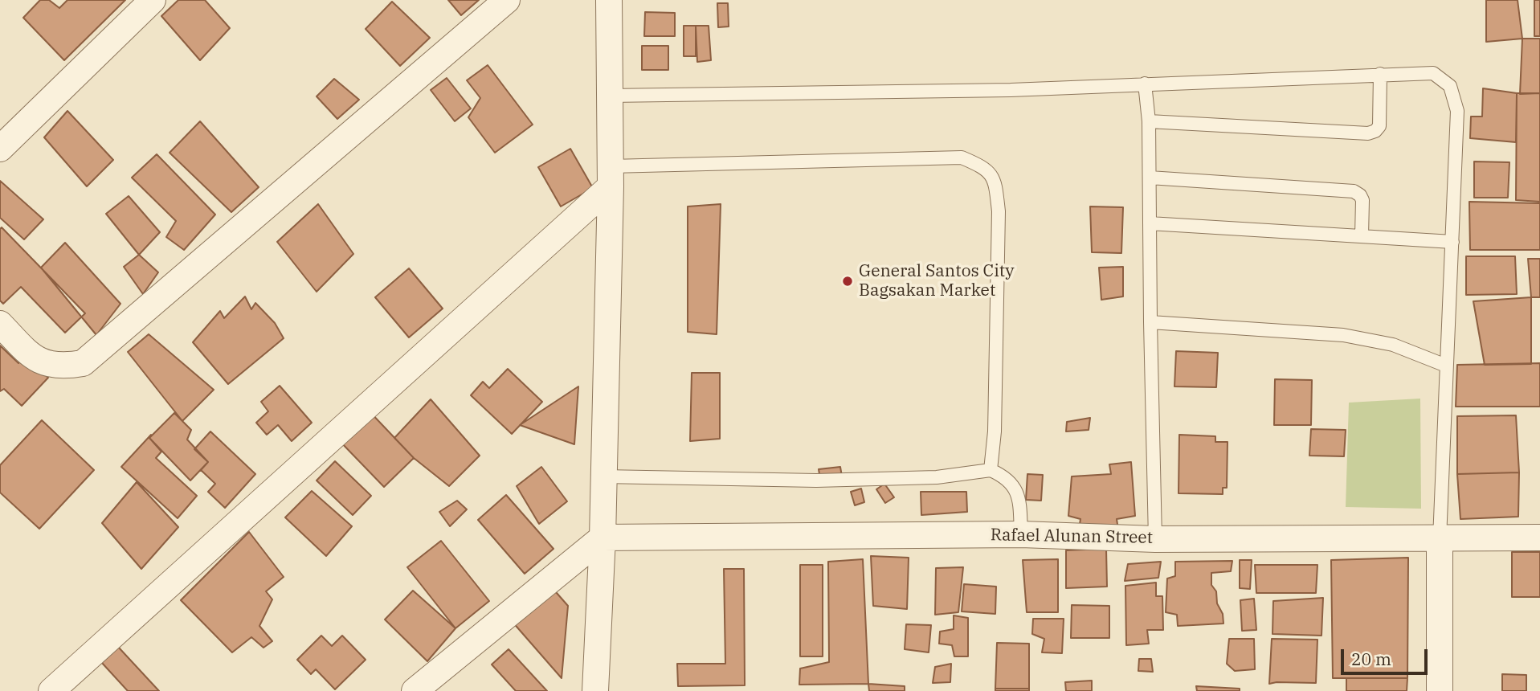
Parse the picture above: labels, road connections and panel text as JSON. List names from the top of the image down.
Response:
{
  "streets": {
    "street": ["Rafael Alunan Street"]
  },
  "places": ["General Santos City Bagsakan Market"],
  "scale_bar": "20 m"
}
